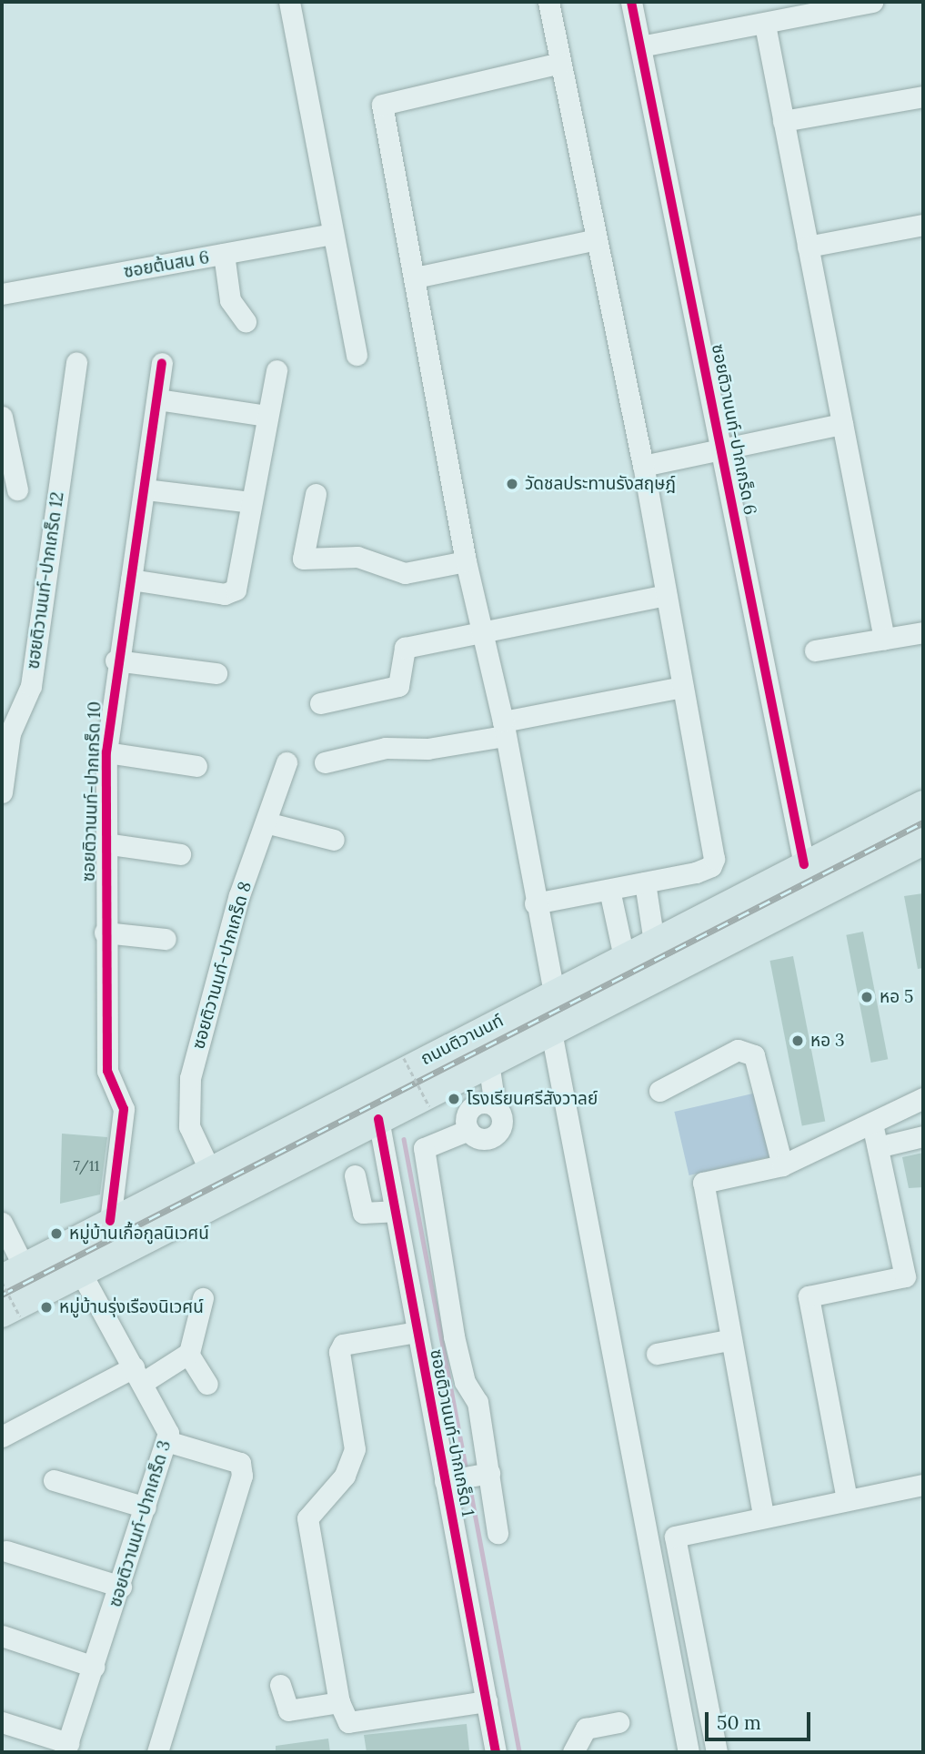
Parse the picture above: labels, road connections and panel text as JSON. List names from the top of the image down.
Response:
{
  "streets": {
    "main road": ["ถนนติวานนท์"],
    "street": [
      "ซอยต้นสน 6",
      "ซอยติวานนท์-ปากเกร็ด 6",
      "ซฮยติวานนท์-ปากเกร็ด 12",
      "ซอยติวานนท์-ปากเกร็ด 10",
      "ซอยติวานนท์-ปากเกร็ด 8",
      "ซอยติวานนท์-ปากเกร็ด 1",
      "ซอยติวานนท์-ปากเกร็ด 3"
    ]
  },
  "crossings": [
    ["ซอยติวานนท์-ปากเกร็ด 6", "ถนนติวานนท์"],
    ["ซอยติวานนท์-ปากเกร็ด 10", "ถนนติวานนท์"],
    ["ซอยติวานนท์-ปากเกร็ด 8", "ถนนติวานนท์"],
    ["ถนนติวานนท์", "ซอยติวานนท์-ปากเกร็ด 1"],
    ["ถนนติวานนท์", "ซอยติวานนท์-ปากเกร็ด 3"]
  ],
  "places": [
    "วัดชลประทานรังสฤษฎ์",
    "หอ 5",
    "หอ 3",
    "โรงเรียนศรีสังวาลย์",
    "หมู่บ้านเกื้อกูลนิเวศน์",
    "หมู่บ้านรุ่งเรืองนิเวศน์"
  ],
  "house_numbers": ["7/11"],
  "scale_bar": "50 m"
}
